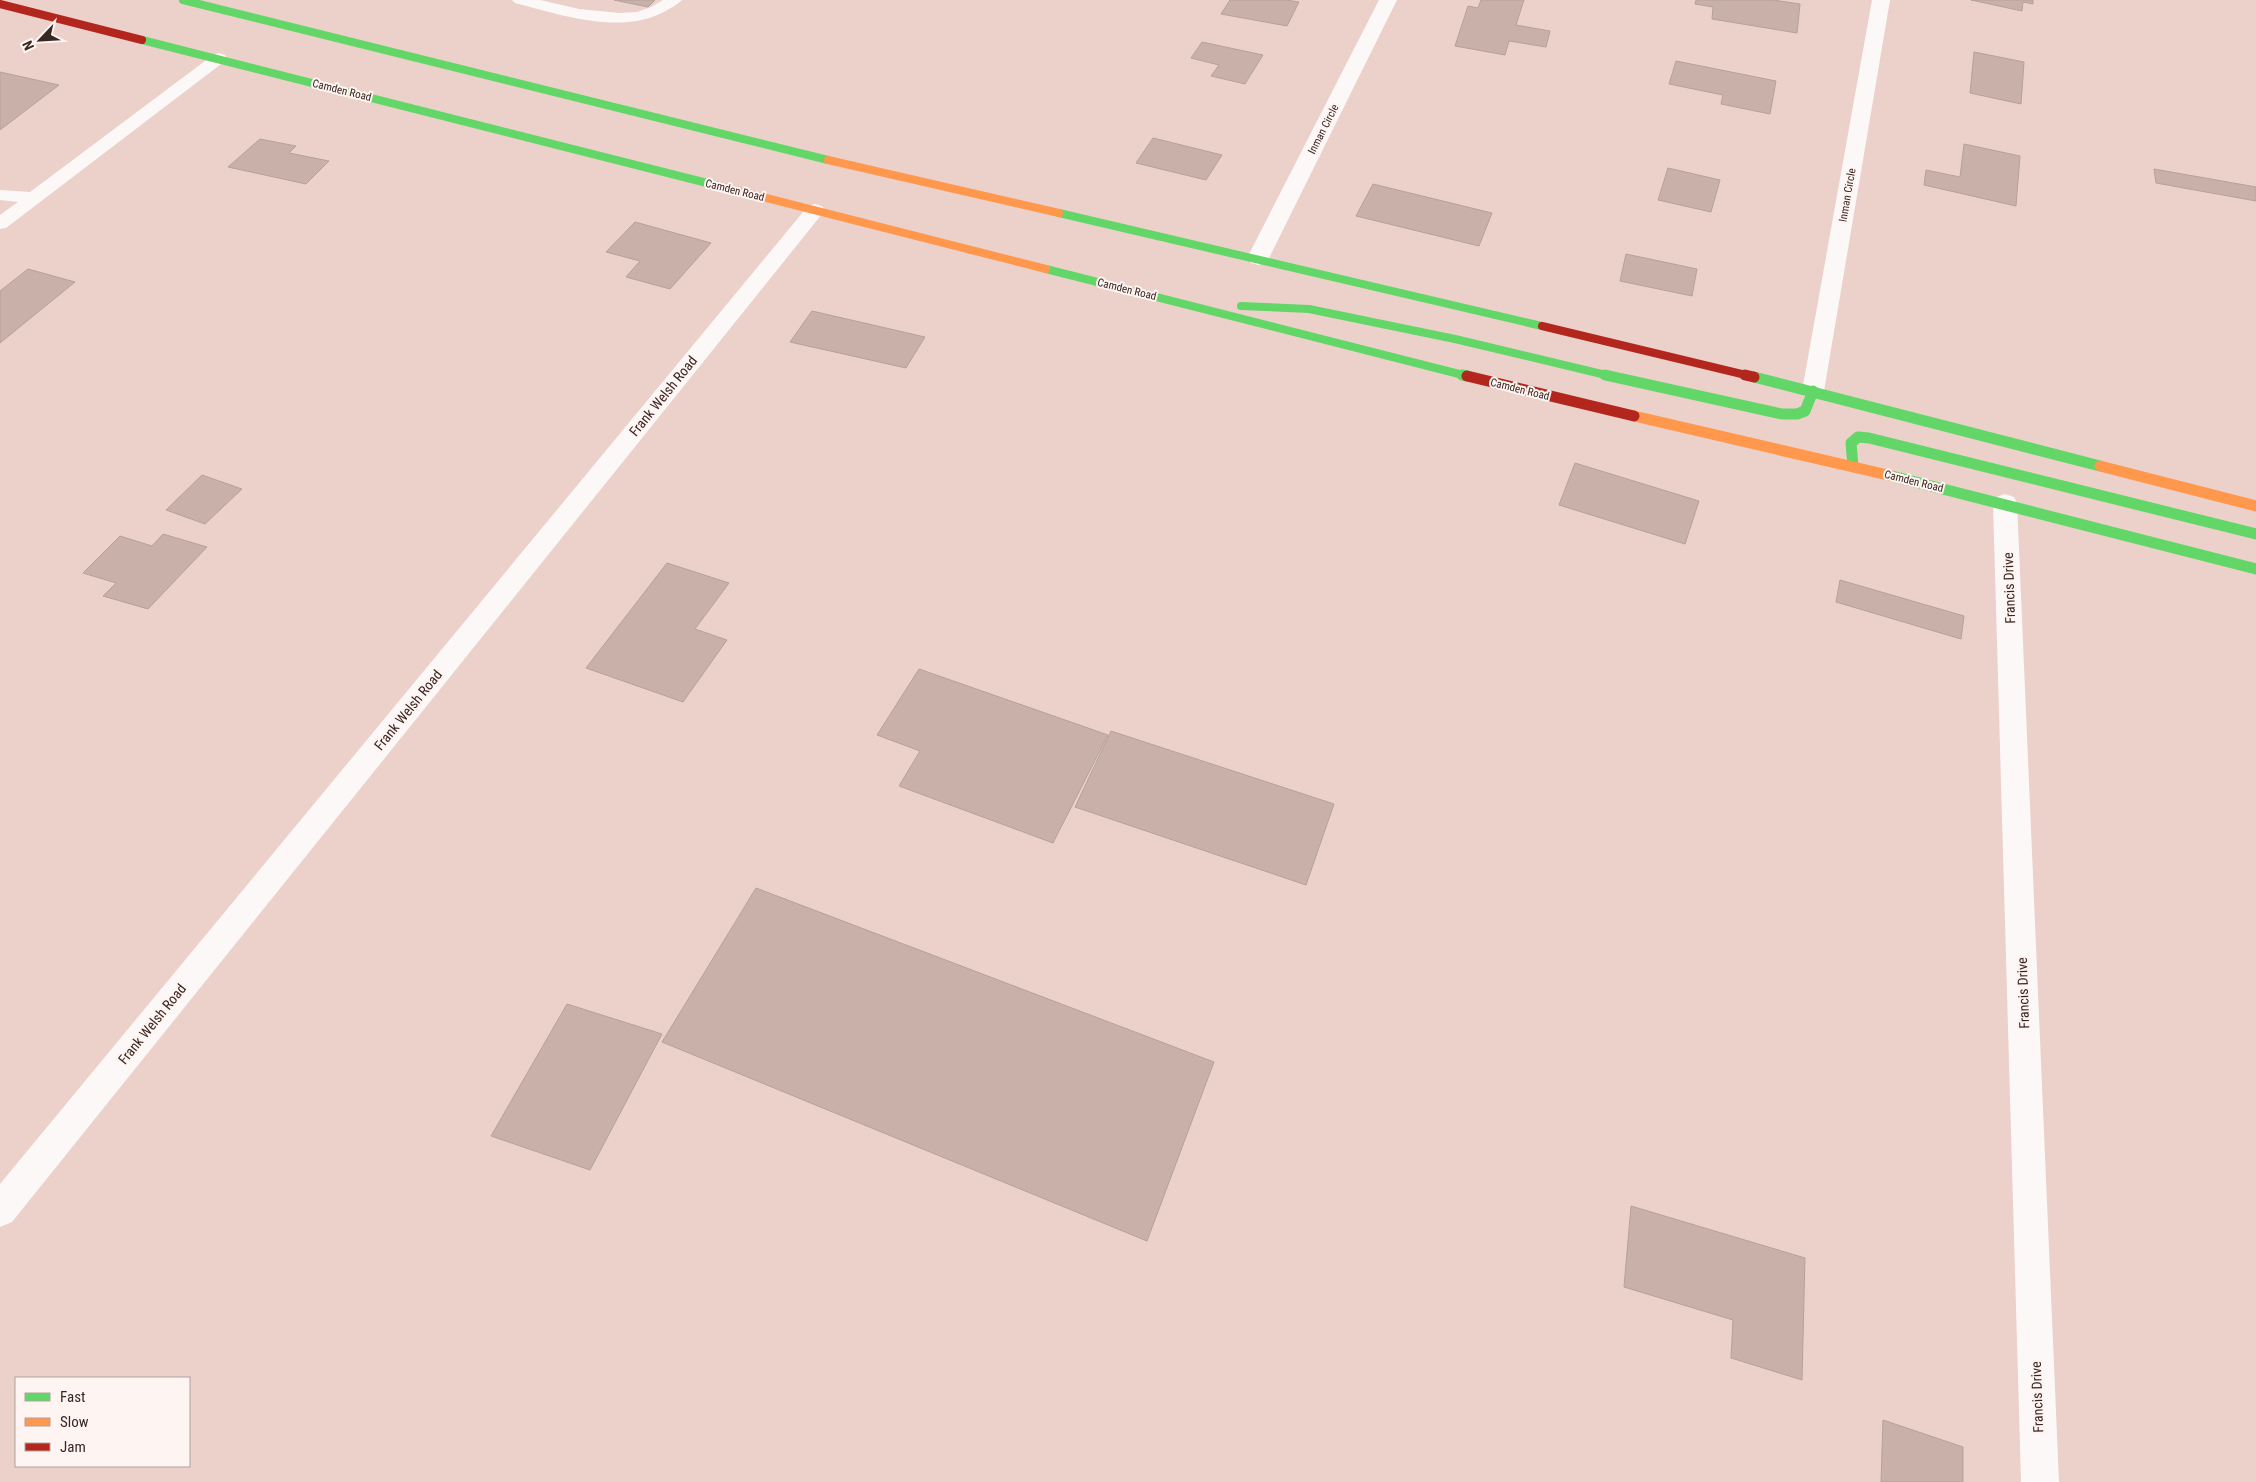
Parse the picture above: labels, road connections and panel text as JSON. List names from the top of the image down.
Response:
{
  "streets": {
    "main road": ["Camden Road"],
    "street": ["Inman Circle", "Frank Welsh Road", "Francis Drive"]
  },
  "crossings": [
    ["Camden Road", "Frank Welsh Road"],
    ["Camden Road", "Francis Drive"]
  ],
  "legend": ["Fast", "Slow", "Jam"],
  "north": "bottom left"
}
